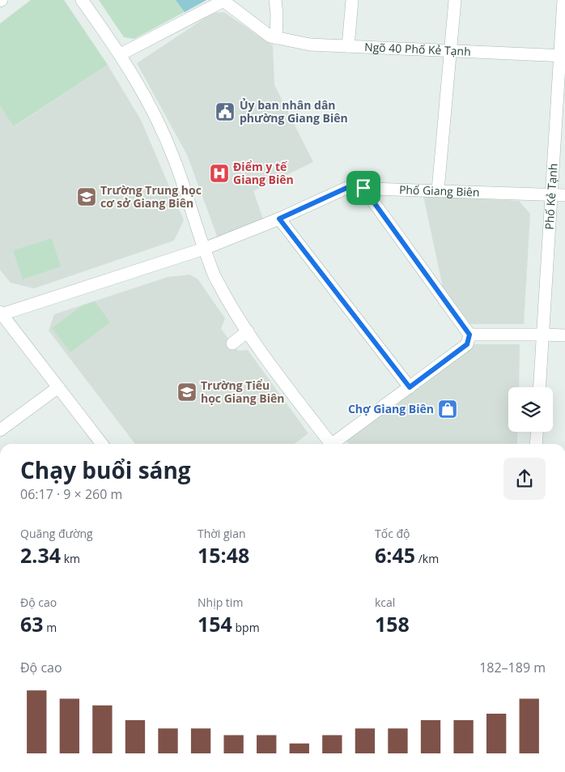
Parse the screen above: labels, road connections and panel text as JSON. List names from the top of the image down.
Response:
{
  "streets": {
    "street": ["Ngõ 40 Phố Kẻ Tạnh", "Phố Giang Biên", "Phố Kẻ Tạnh"]
  },
  "crossings": [
    ["Ngõ 40 Phố Kẻ Tạnh", "Phố Kẻ Tạnh"],
    ["Phố Giang Biên", "Phố Kẻ Tạnh"]
  ],
  "places": {
    "public building": ["Ủy ban nhân dân phường Giang Biên"],
    "hospital": ["Điểm y tế Giang Biên"],
    "school or university": ["Trường Trung học cơ sở Giang Biên", "Trường Tiểu học Giang Biên"],
    "shop": ["Chợ Giang Biên"]
  },
  "page": {
    "heading": ["Chạy buổi sáng", "06:17 · 9 × 260 m"],
    "stats": [
      ["Quãng đường", "2.34 km"],
      ["Thời gian", "15:48"],
      ["Tốc độ", "6:45 /km"],
      ["Độ cao", "63 m"],
      ["Nhịp tim", "154 bpm"],
      ["kcal", "158"]
    ],
    "chart": ["Độ cao", "182–189 m"]
  }
}
